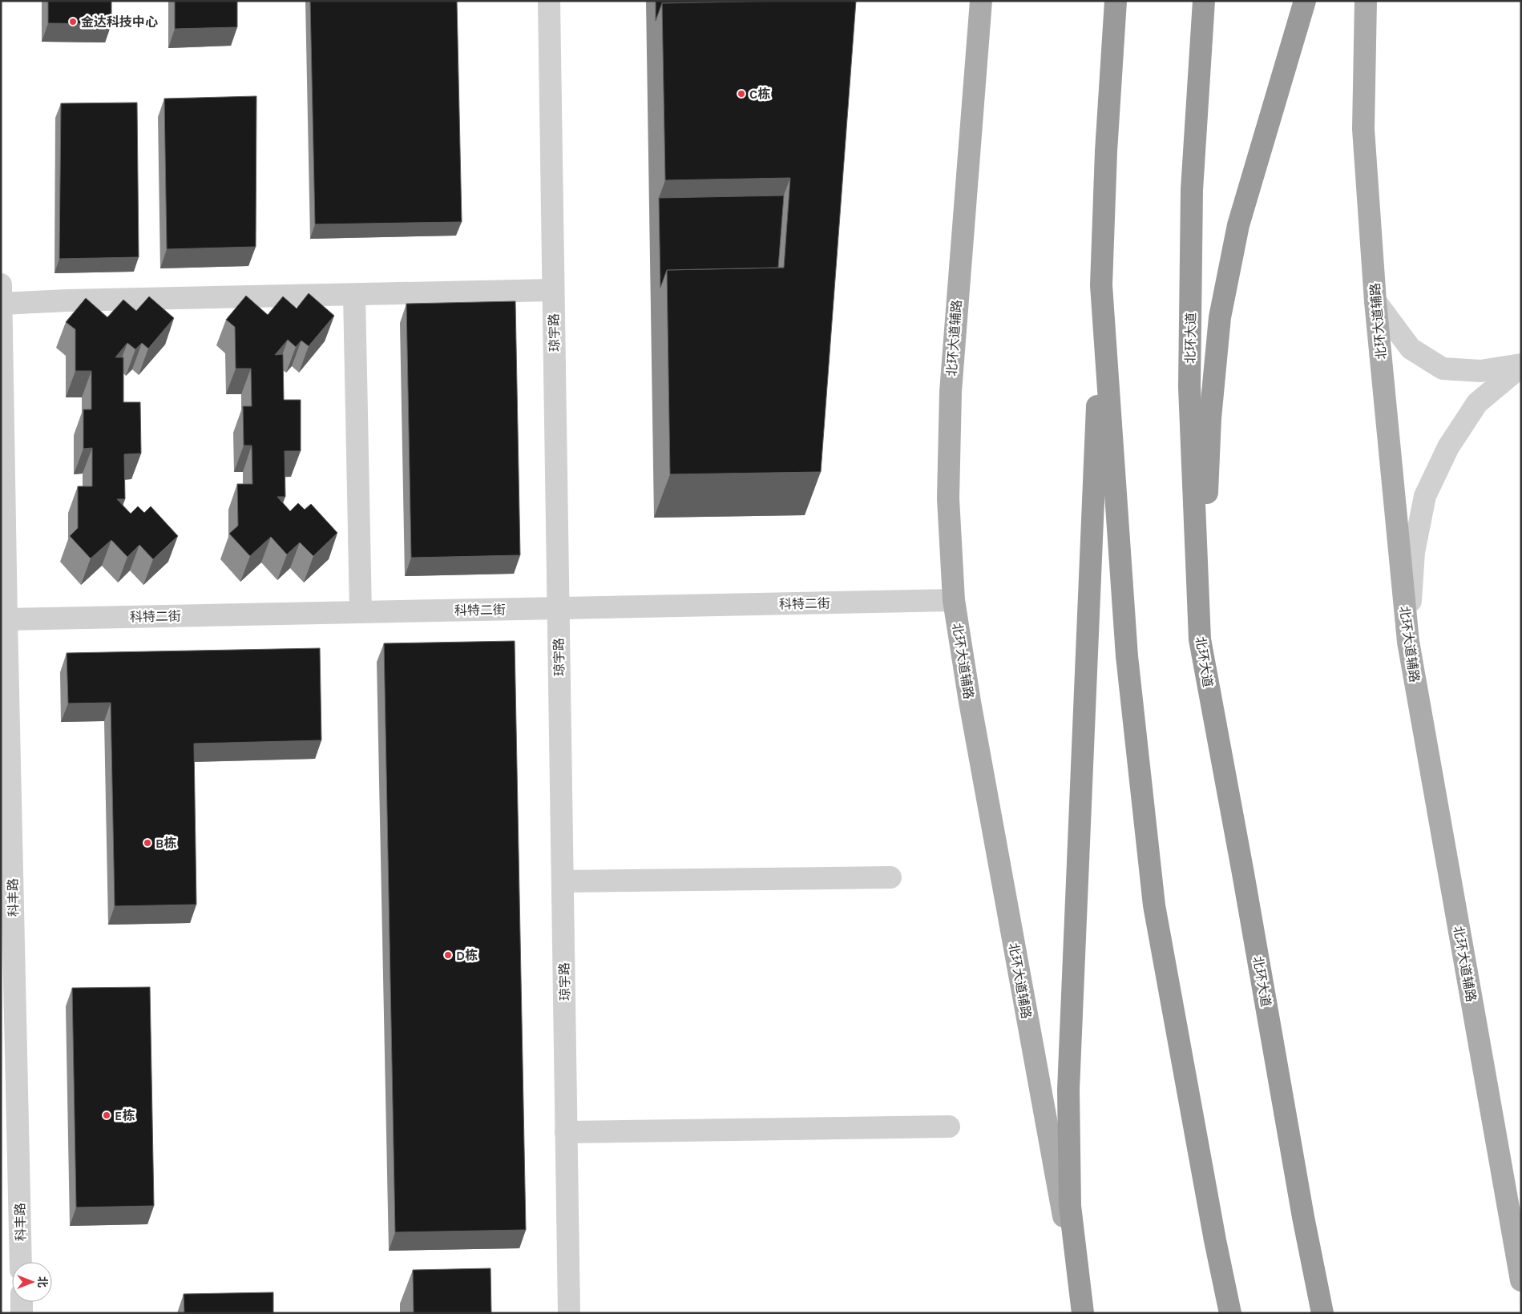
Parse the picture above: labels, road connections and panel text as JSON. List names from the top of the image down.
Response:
{
  "streets": {
    "highway": ["北环大道"],
    "main road": ["北环大道辅路"],
    "street": ["琼宇路", "科特二街", "科丰路"]
  },
  "crossings": [
    ["北环大道辅路", "科特二街"],
    ["琼宇路", "科特二街"],
    ["科特二街", "科丰路"]
  ],
  "places": [
    "金达科技中心",
    "C栋",
    "B栋",
    "D栋",
    "E栋"
  ],
  "north": "right"
}
